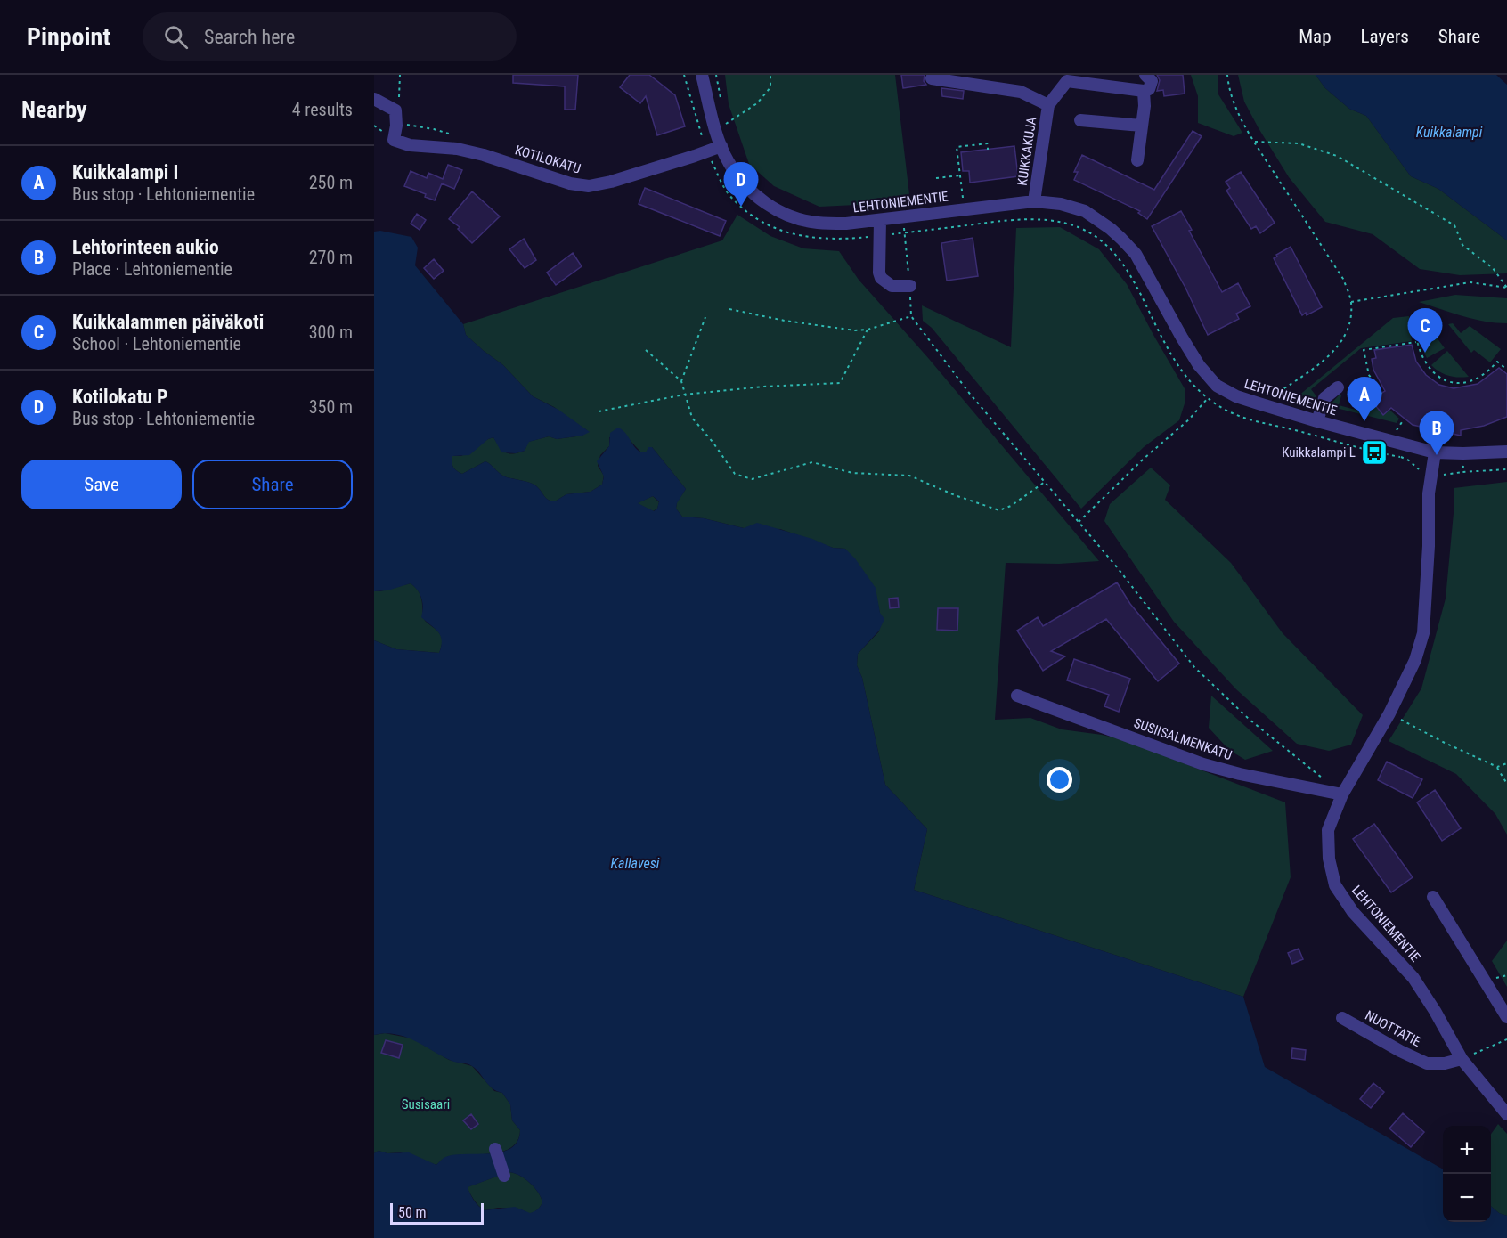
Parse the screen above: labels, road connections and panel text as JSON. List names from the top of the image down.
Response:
{
  "streets": {
    "street": [
      "KUIKKAKUJA",
      "KOTILOKATU",
      "LEHTONIEMENTIE",
      "SUSIISALMENKATU",
      "NUOTTATIE"
    ]
  },
  "crossings": [
    ["KUIKKAKUJA", "LEHTONIEMENTIE"],
    ["KOTILOKATU", "LEHTONIEMENTIE"],
    ["LEHTONIEMENTIE", "SUSIISALMENKATU"],
    ["LEHTONIEMENTIE", "NUOTTATIE"]
  ],
  "water": ["Kuikkalampi", "Kallavesi"],
  "parks": ["Susisaari"],
  "places": {
    "bus stop": ["Kuikkalampi L"]
  },
  "scale_bar": "50 m",
  "page": {
    "header": "Pinpoint",
    "search": "Search here",
    "nav": ["Map", "Layers", "Share"],
    "heading": ["Nearby", "4 results"],
    "list": [
      {
        "mark": "A",
        "name": "Kuikkalampi I",
        "note": "Bus stop · Lehtoniementie",
        "value": "250 m"
      },
      {
        "mark": "B",
        "name": "Lehtorinteen aukio",
        "note": "Place · Lehtoniementie",
        "value": "270 m"
      },
      {
        "mark": "C",
        "name": "Kuikkalammen päiväkoti",
        "note": "School · Lehtoniementie",
        "value": "300 m"
      },
      {
        "mark": "D",
        "name": "Kotilokatu P",
        "note": "Bus stop · Lehtoniementie",
        "value": "350 m"
      }
    ],
    "pins": [
      "D",
      "C",
      "A",
      "B"
    ],
    "buttons": ["Save", "Share"],
    "map_buttons": ["+", "−"],
    "scale": "50 m"
  }
}
